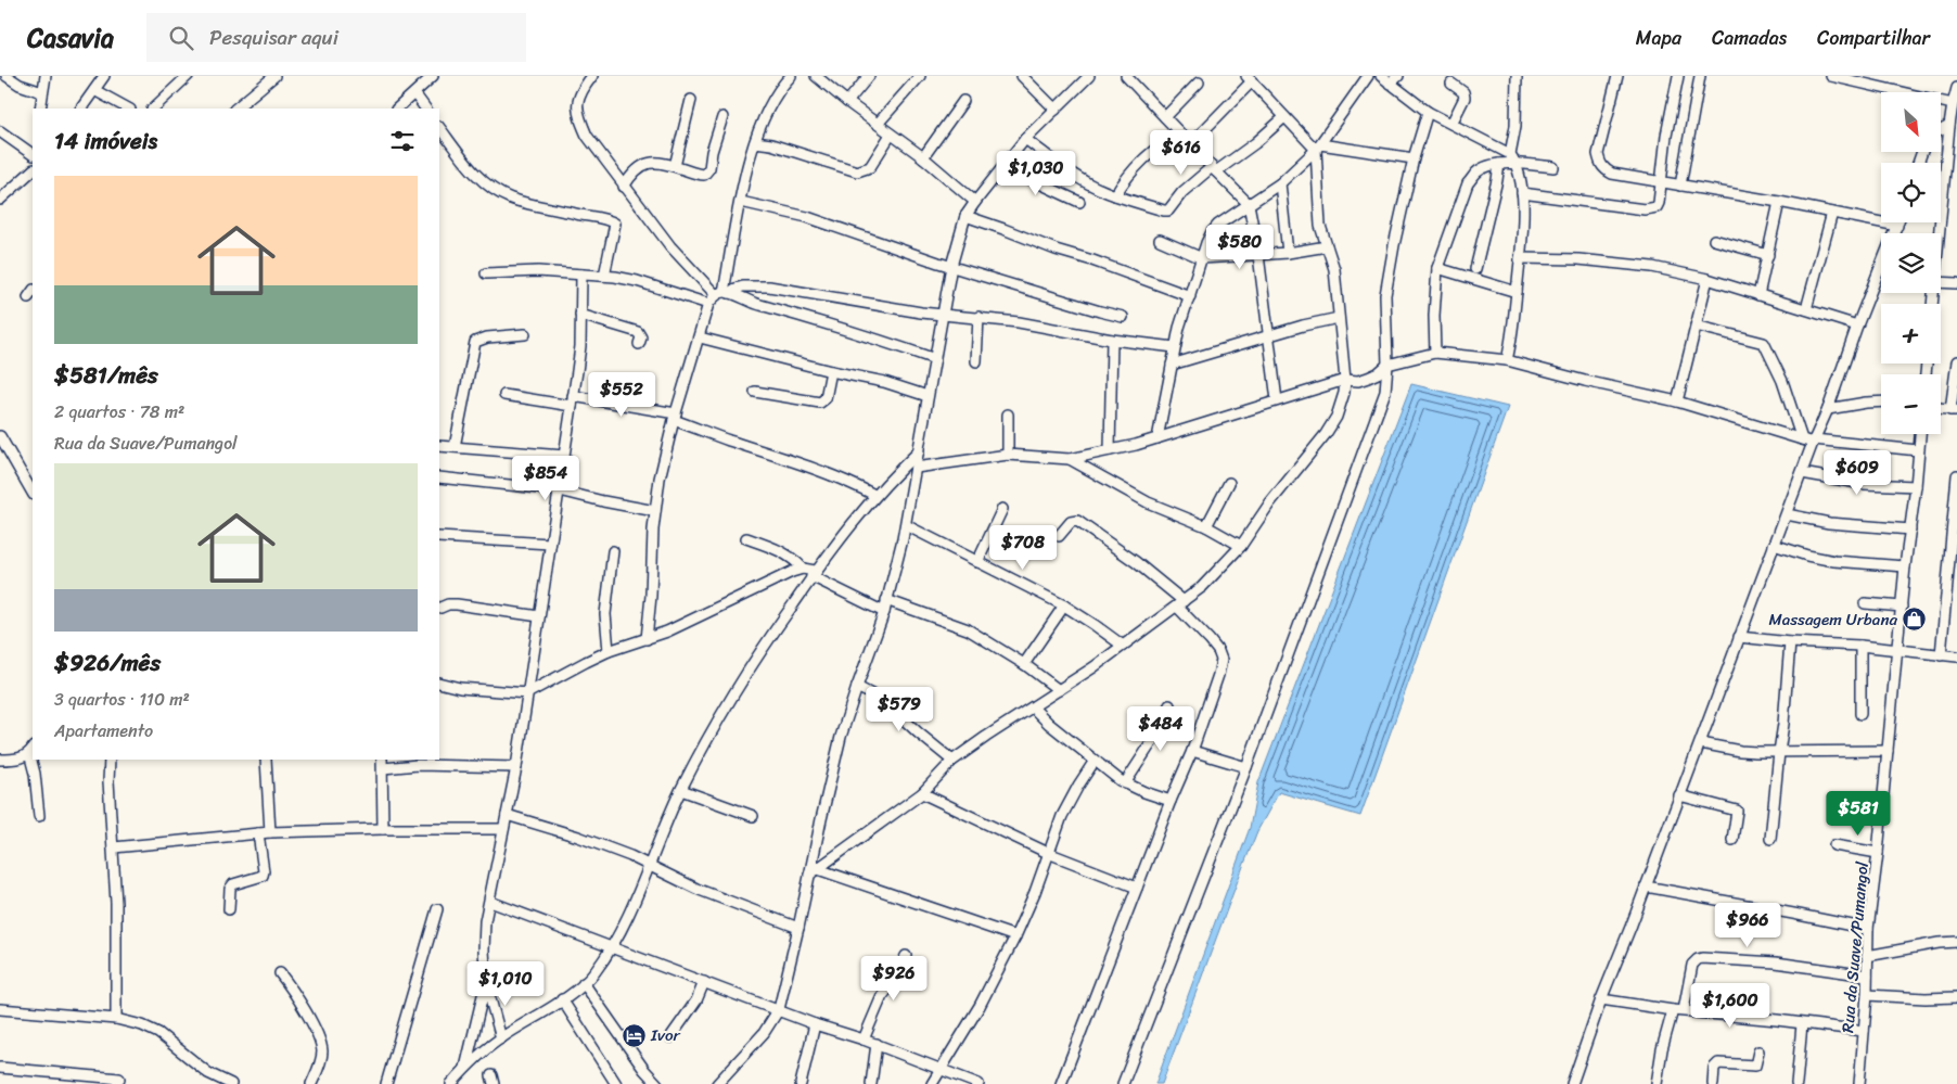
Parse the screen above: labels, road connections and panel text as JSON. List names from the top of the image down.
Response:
{
  "streets": {
    "street": ["Rua da Suave/Pumangol"]
  },
  "places": {
    "shop": ["Massagem Urbana"],
    "hotel": ["Ivor"]
  },
  "north": "bottom right",
  "page": {
    "header": "Casavia",
    "search": "Pesquisar aqui",
    "nav": ["Mapa", "Camadas", "Compartilhar"],
    "map_buttons": ["+", "−"],
    "heading": "14 imóveis",
    "price": [
      "$616",
      "$1,030",
      "$580",
      "$552",
      "$609",
      "$854",
      "$708",
      "$579",
      "$484",
      "$581",
      "$966",
      "$926",
      "$1,010",
      "$1,600"
    ],
    "list": [
      {
        "name": "$581/mês",
        "note": "2 quartos · 78 m² · Rua da Suave/Pumangol"
      },
      {
        "name": "$926/mês",
        "note": "3 quartos · 110 m² · Apartamento"
      }
    ]
  }
}
